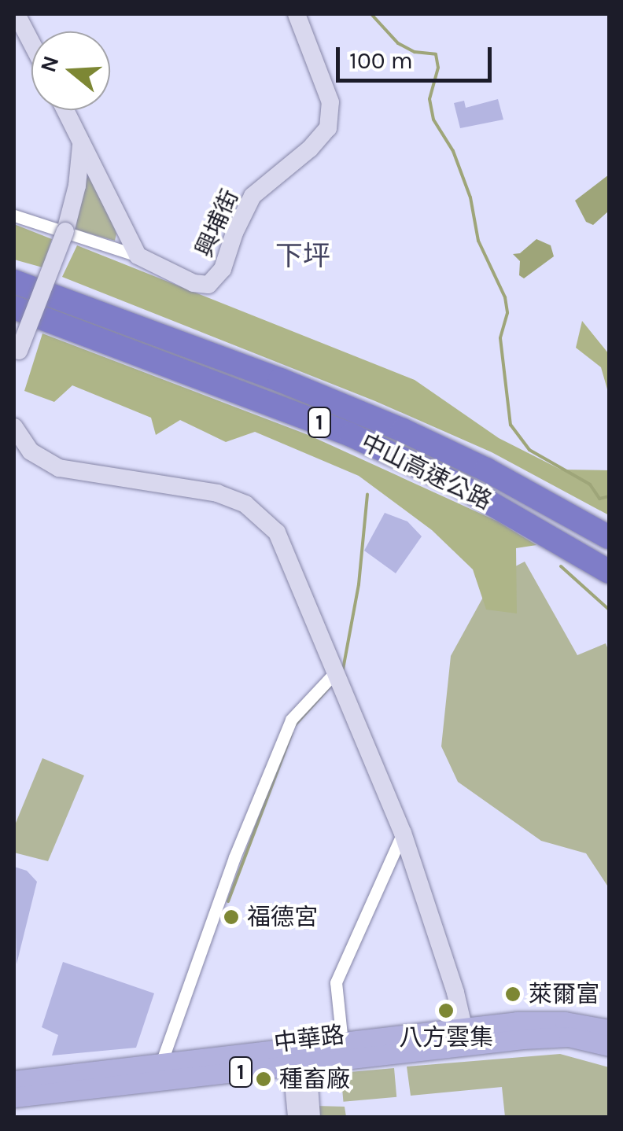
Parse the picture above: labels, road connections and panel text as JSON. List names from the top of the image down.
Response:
{
  "streets": {
    "highway": ["1", "中山高速公路"],
    "main road": ["中華路"],
    "street": ["興埔街"]
  },
  "districts": ["下坪"],
  "places": [
    "福德宮",
    "萊爾富",
    "八方雲集",
    "種畜廠"
  ],
  "scale_bar": "100 m",
  "north": "left"
}
